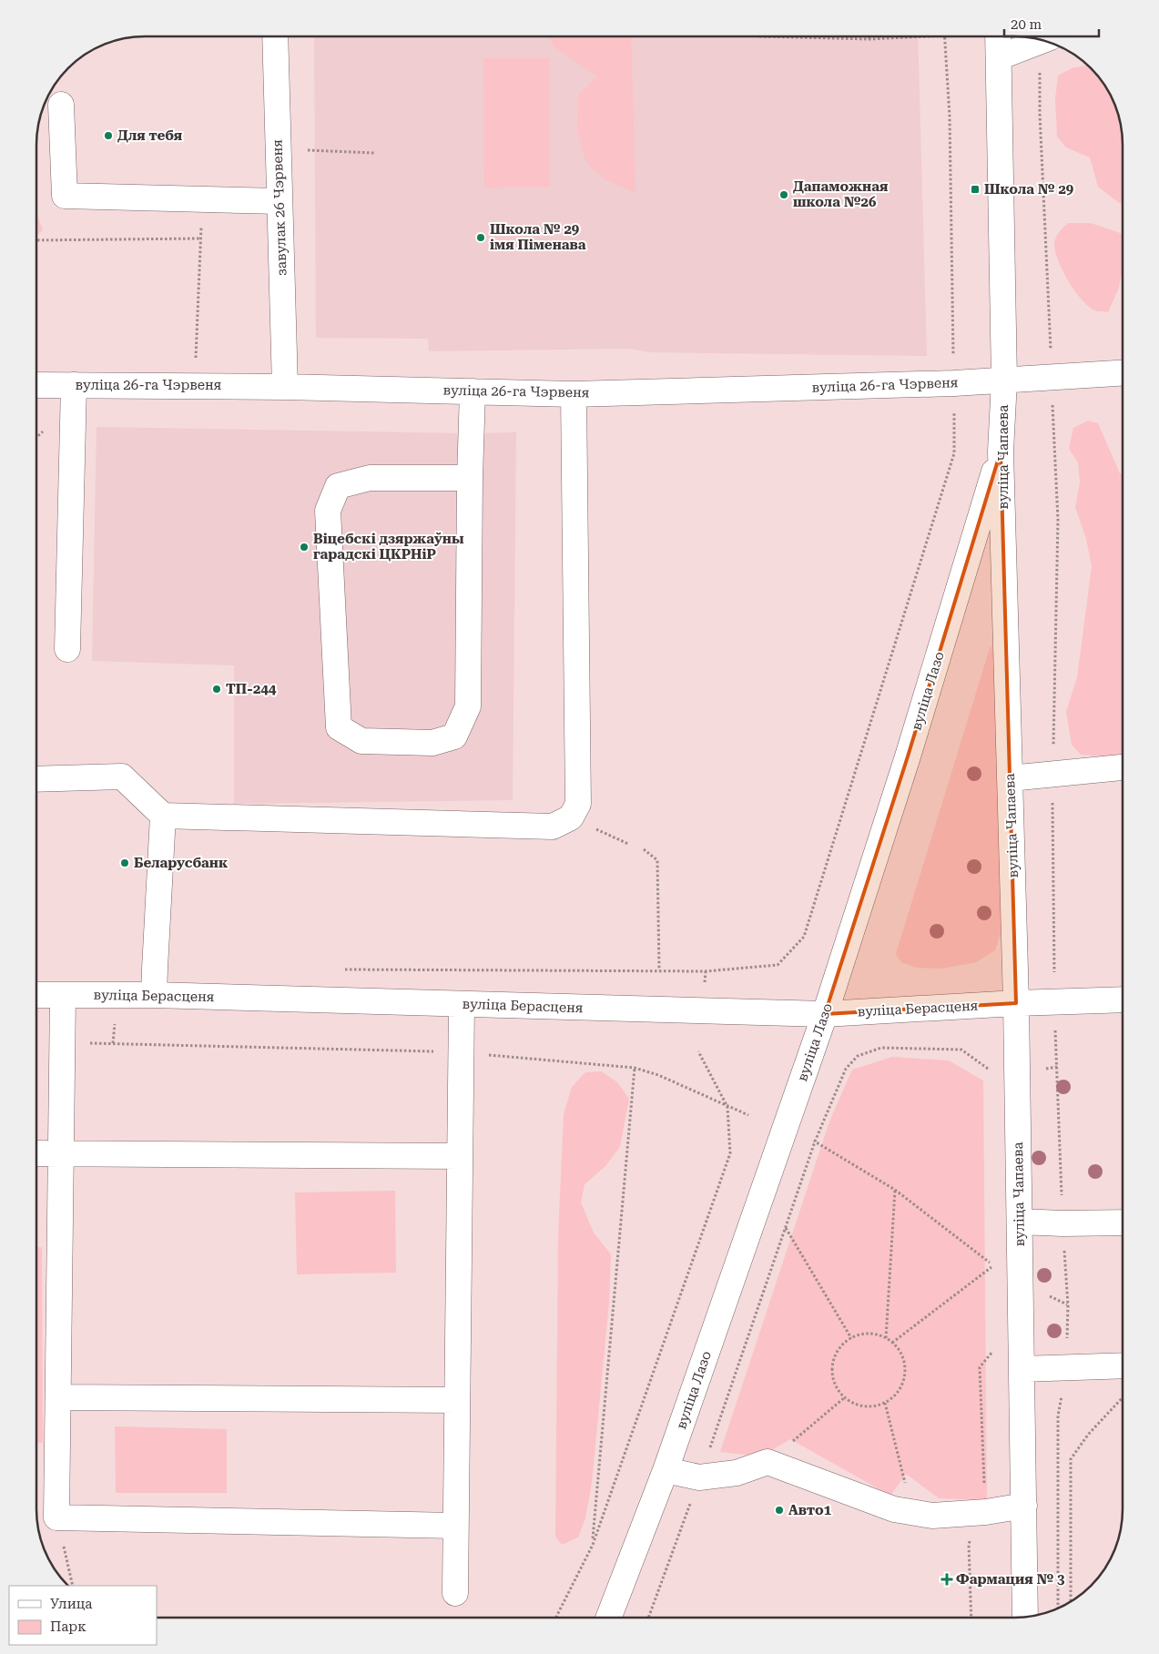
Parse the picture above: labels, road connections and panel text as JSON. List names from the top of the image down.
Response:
{
  "streets": {
    "street": [
      "завулак 26 Чэрвеня",
      "вуліца 26-га Чэрвеня",
      "вуліца Чапаева",
      "вуліца Лазо",
      "вуліца Берасценя"
    ]
  },
  "crossings": [
    ["завулак 26 Чэрвеня", "вуліца 26-га Чэрвеня"],
    ["вуліца 26-га Чэрвеня", "вуліца Чапаева"],
    ["вуліца Чапаева", "вуліца Лазо"],
    ["вуліца Чапаева", "вуліца Берасценя"],
    ["вуліца Лазо", "вуліца Берасценя"]
  ],
  "places": {
    "other": [
      "Для тебя",
      "Дапаможная школа №26",
      "Школа № 29 імя Піменава",
      "Віцебскі дзяржаўны гарадскі ЦКРНіР",
      "ТП-244",
      "Беларусбанк",
      "Авто1"
    ],
    "transit": ["Школа № 29"],
    "health": ["Фармация № 3"]
  },
  "legend": ["Улица", "Парк"],
  "scale_bar": "20 m"
}
